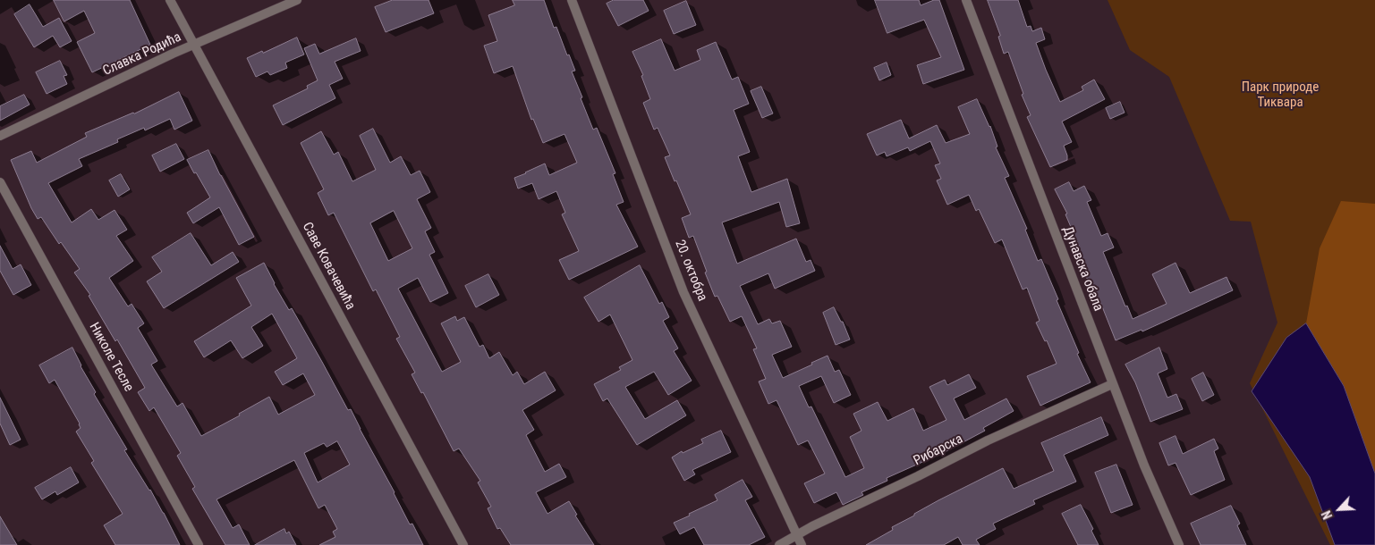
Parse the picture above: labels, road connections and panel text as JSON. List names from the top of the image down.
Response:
{
  "streets": {
    "street": [
      "Славка Родића",
      "Саве Ковачевића",
      "Дунавска обала",
      "20. октобра",
      "Николе Тесле",
      "Рибарска"
    ]
  },
  "crossings": [
    ["Славка Родића", "Саве Ковачевића"],
    ["Дунавска обала", "Рибарска"],
    ["20. октобра", "Рибарска"]
  ],
  "parks": ["Парк природе Тиквара"],
  "north": "bottom left"
}
